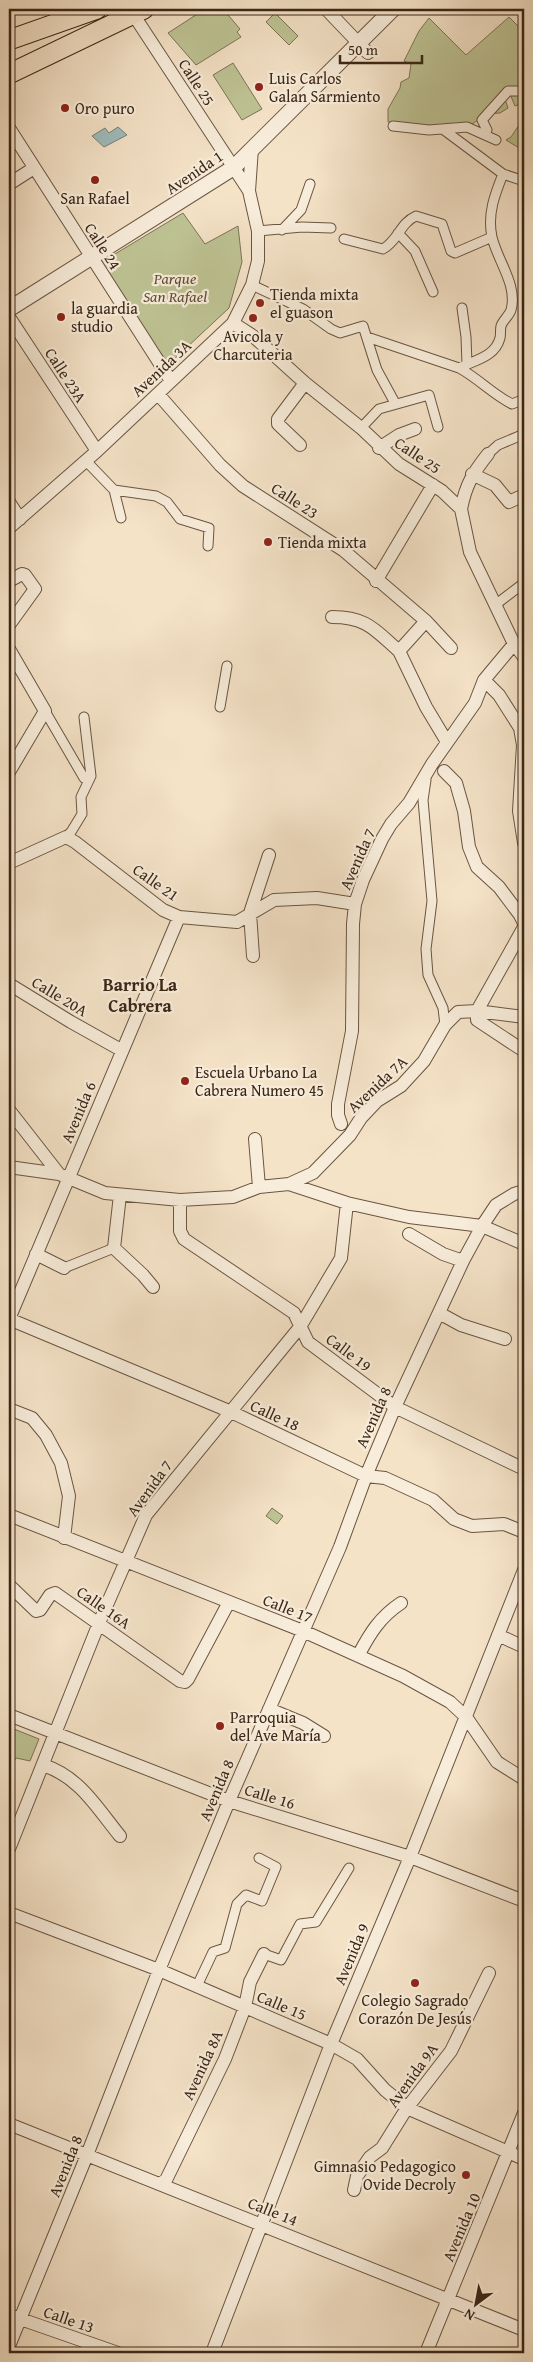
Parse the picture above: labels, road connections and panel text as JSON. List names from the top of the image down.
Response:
{
  "streets": {
    "street": [
      "Calle 25",
      "Avenida 1",
      "Calle 24",
      "Avenida 3A",
      "Calle 23A",
      "Calle 23",
      "Avenida 7",
      "Calle 21",
      "Calle 20A",
      "Avenida 7A",
      "Avenida 6",
      "Calle 19",
      "Calle 18",
      "Avenida 8",
      "Calle 16A",
      "Calle 17",
      "Calle 16",
      "Avenida 9",
      "Calle 15",
      "Avenida 8A",
      "Avenida 9A",
      "Calle 14",
      "Avenida 10",
      "Calle 13"
    ]
  },
  "crossings": [
    ["Calle 25", "Avenida 1"],
    ["Calle 25", "Avenida 3A"],
    ["Avenida 1", "Calle 24"],
    ["Avenida 1", "Avenida 3A"],
    ["Calle 24", "Avenida 3A"],
    ["Avenida 3A", "Calle 23A"],
    ["Avenida 3A", "Calle 23"],
    ["Avenida 7", "Calle 21"],
    ["Avenida 7", "Calle 19"],
    ["Avenida 7", "Calle 18"],
    ["Avenida 7", "Calle 16A"],
    ["Avenida 7", "Calle 17"],
    ["Avenida 7", "Calle 16"],
    ["Calle 21", "Avenida 6"],
    ["Calle 20A", "Avenida 6"],
    ["Avenida 6", "Calle 18"],
    ["Calle 19", "Avenida 8"],
    ["Calle 18", "Avenida 8"],
    ["Avenida 8", "Calle 17"],
    ["Avenida 8", "Calle 16"],
    ["Avenida 8", "Calle 15"],
    ["Avenida 8", "Calle 14"],
    ["Avenida 8", "Calle 13"],
    ["Calle 16A", "Calle 17"],
    ["Calle 17", "Avenida 9"],
    ["Calle 16", "Avenida 9"],
    ["Avenida 9", "Calle 15"],
    ["Avenida 9", "Calle 14"],
    ["Calle 15", "Avenida 8A"],
    ["Calle 15", "Avenida 9A"],
    ["Calle 15", "Avenida 10"],
    ["Avenida 8A", "Calle 14"],
    ["Calle 14", "Avenida 10"]
  ],
  "districts": ["Barrio La Cabrera"],
  "parks": ["Parque San Rafael"],
  "places": [
    "Luis Carlos Galan Sarmiento",
    "Oro puro",
    "San Rafael",
    "Tienda mixta el guason",
    "la guardia studio",
    "Avicola y Charcuteria",
    "Tienda mixta",
    "Escuela Urbano La Cabrera Numero 45",
    "Parroquia del Ave María",
    "Colegio Sagrado Corazón De Jesús",
    "Gimnasio Pedagogico Ovide Decroly"
  ],
  "scale_bar": "50 m",
  "north": "bottom left"
}
